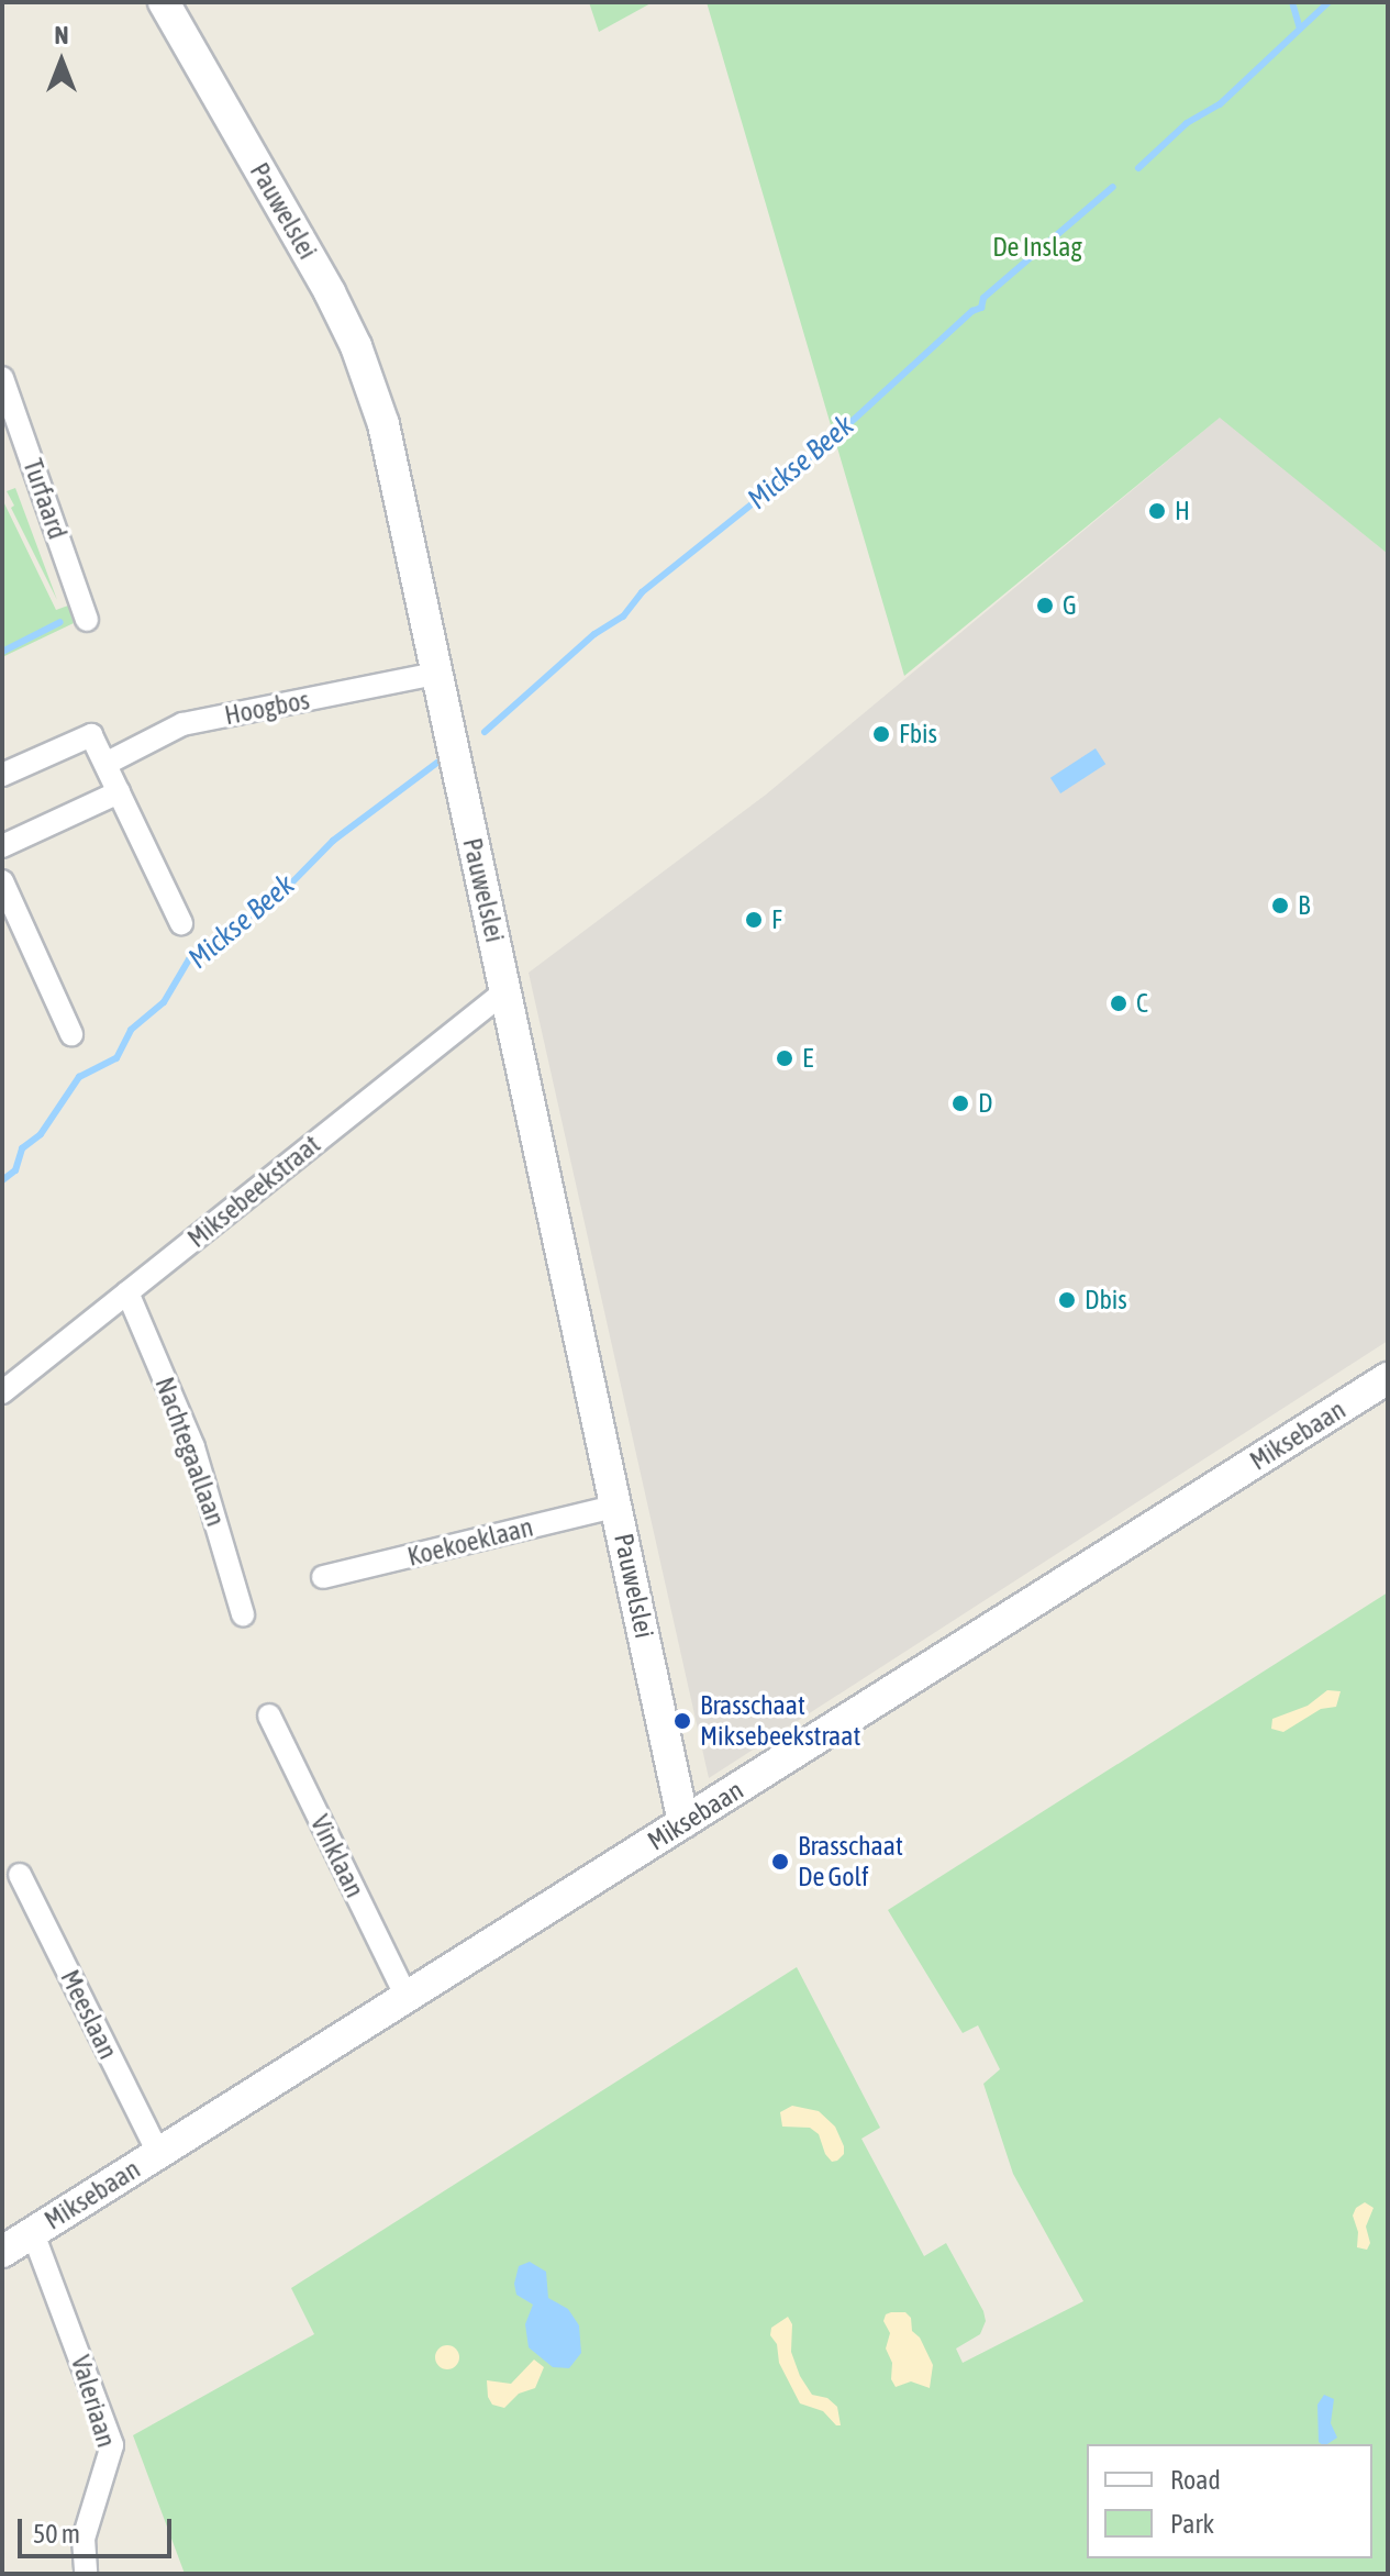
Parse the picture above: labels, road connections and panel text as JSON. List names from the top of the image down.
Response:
{
  "streets": {
    "street": [
      "Pauwelslei",
      "Turfaard",
      "Hoogbos",
      "Miksebeekstraat",
      "Miksebaan",
      "Nachtegaallaan",
      "Koekoeklaan",
      "Vinklaan",
      "Meeslaan",
      "Valeriaan"
    ]
  },
  "crossings": [
    ["Pauwelslei", "Hoogbos"],
    ["Pauwelslei", "Miksebeekstraat"],
    ["Pauwelslei", "Miksebaan"],
    ["Pauwelslei", "Koekoeklaan"],
    ["Miksebeekstraat", "Nachtegaallaan"],
    ["Miksebaan", "Vinklaan"],
    ["Miksebaan", "Meeslaan"],
    ["Miksebaan", "Valeriaan"]
  ],
  "water": ["Mickse Beek"],
  "parks": ["De Inslag"],
  "places": [
    "H",
    "G",
    "Fbis",
    "B",
    "F",
    "C",
    "E",
    "D",
    "Dbis",
    "Brasschaat Miksebeekstraat",
    "Brasschaat De Golf"
  ],
  "legend": ["Road", "Park"],
  "scale_bar": "50 m",
  "north": "top"
}
